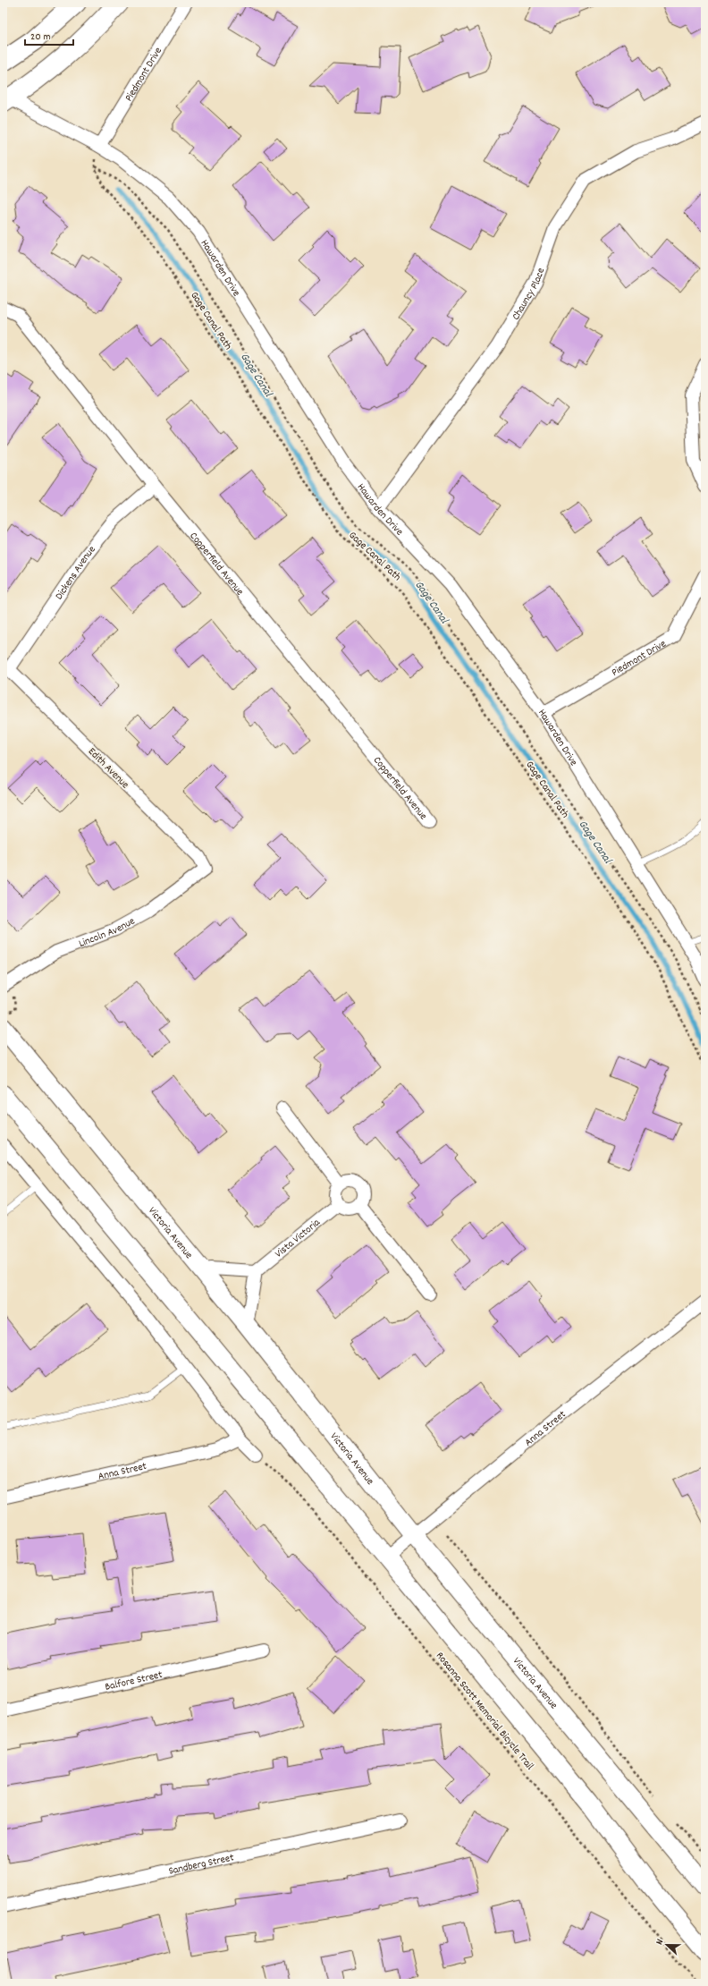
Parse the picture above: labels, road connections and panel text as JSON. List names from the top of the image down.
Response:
{
  "streets": {
    "main road": ["Victoria Avenue"],
    "street": [
      "Piedmont Drive",
      "Hawarden Drive",
      "Chauncy Place",
      "Copperfield Avenue",
      "Dickens Avenue",
      "Edith Avenue",
      "Lincoln Avenue",
      "Vista Victoria",
      "Anna Street",
      "Balfore Street",
      "Sandberg Street"
    ],
    "path": ["Gage Canal Path", "Rosanna Scott Memorial Bicycle Trail"]
  },
  "crossings": [
    ["Piedmont Drive", "Hawarden Drive"],
    ["Hawarden Drive", "Chauncy Place"],
    ["Copperfield Avenue", "Dickens Avenue"],
    ["Dickens Avenue", "Edith Avenue"],
    ["Edith Avenue", "Lincoln Avenue"],
    ["Victoria Avenue", "Anna Street"]
  ],
  "water": ["Gage Canal"],
  "scale_bar": "20 m",
  "north": "left"
}
